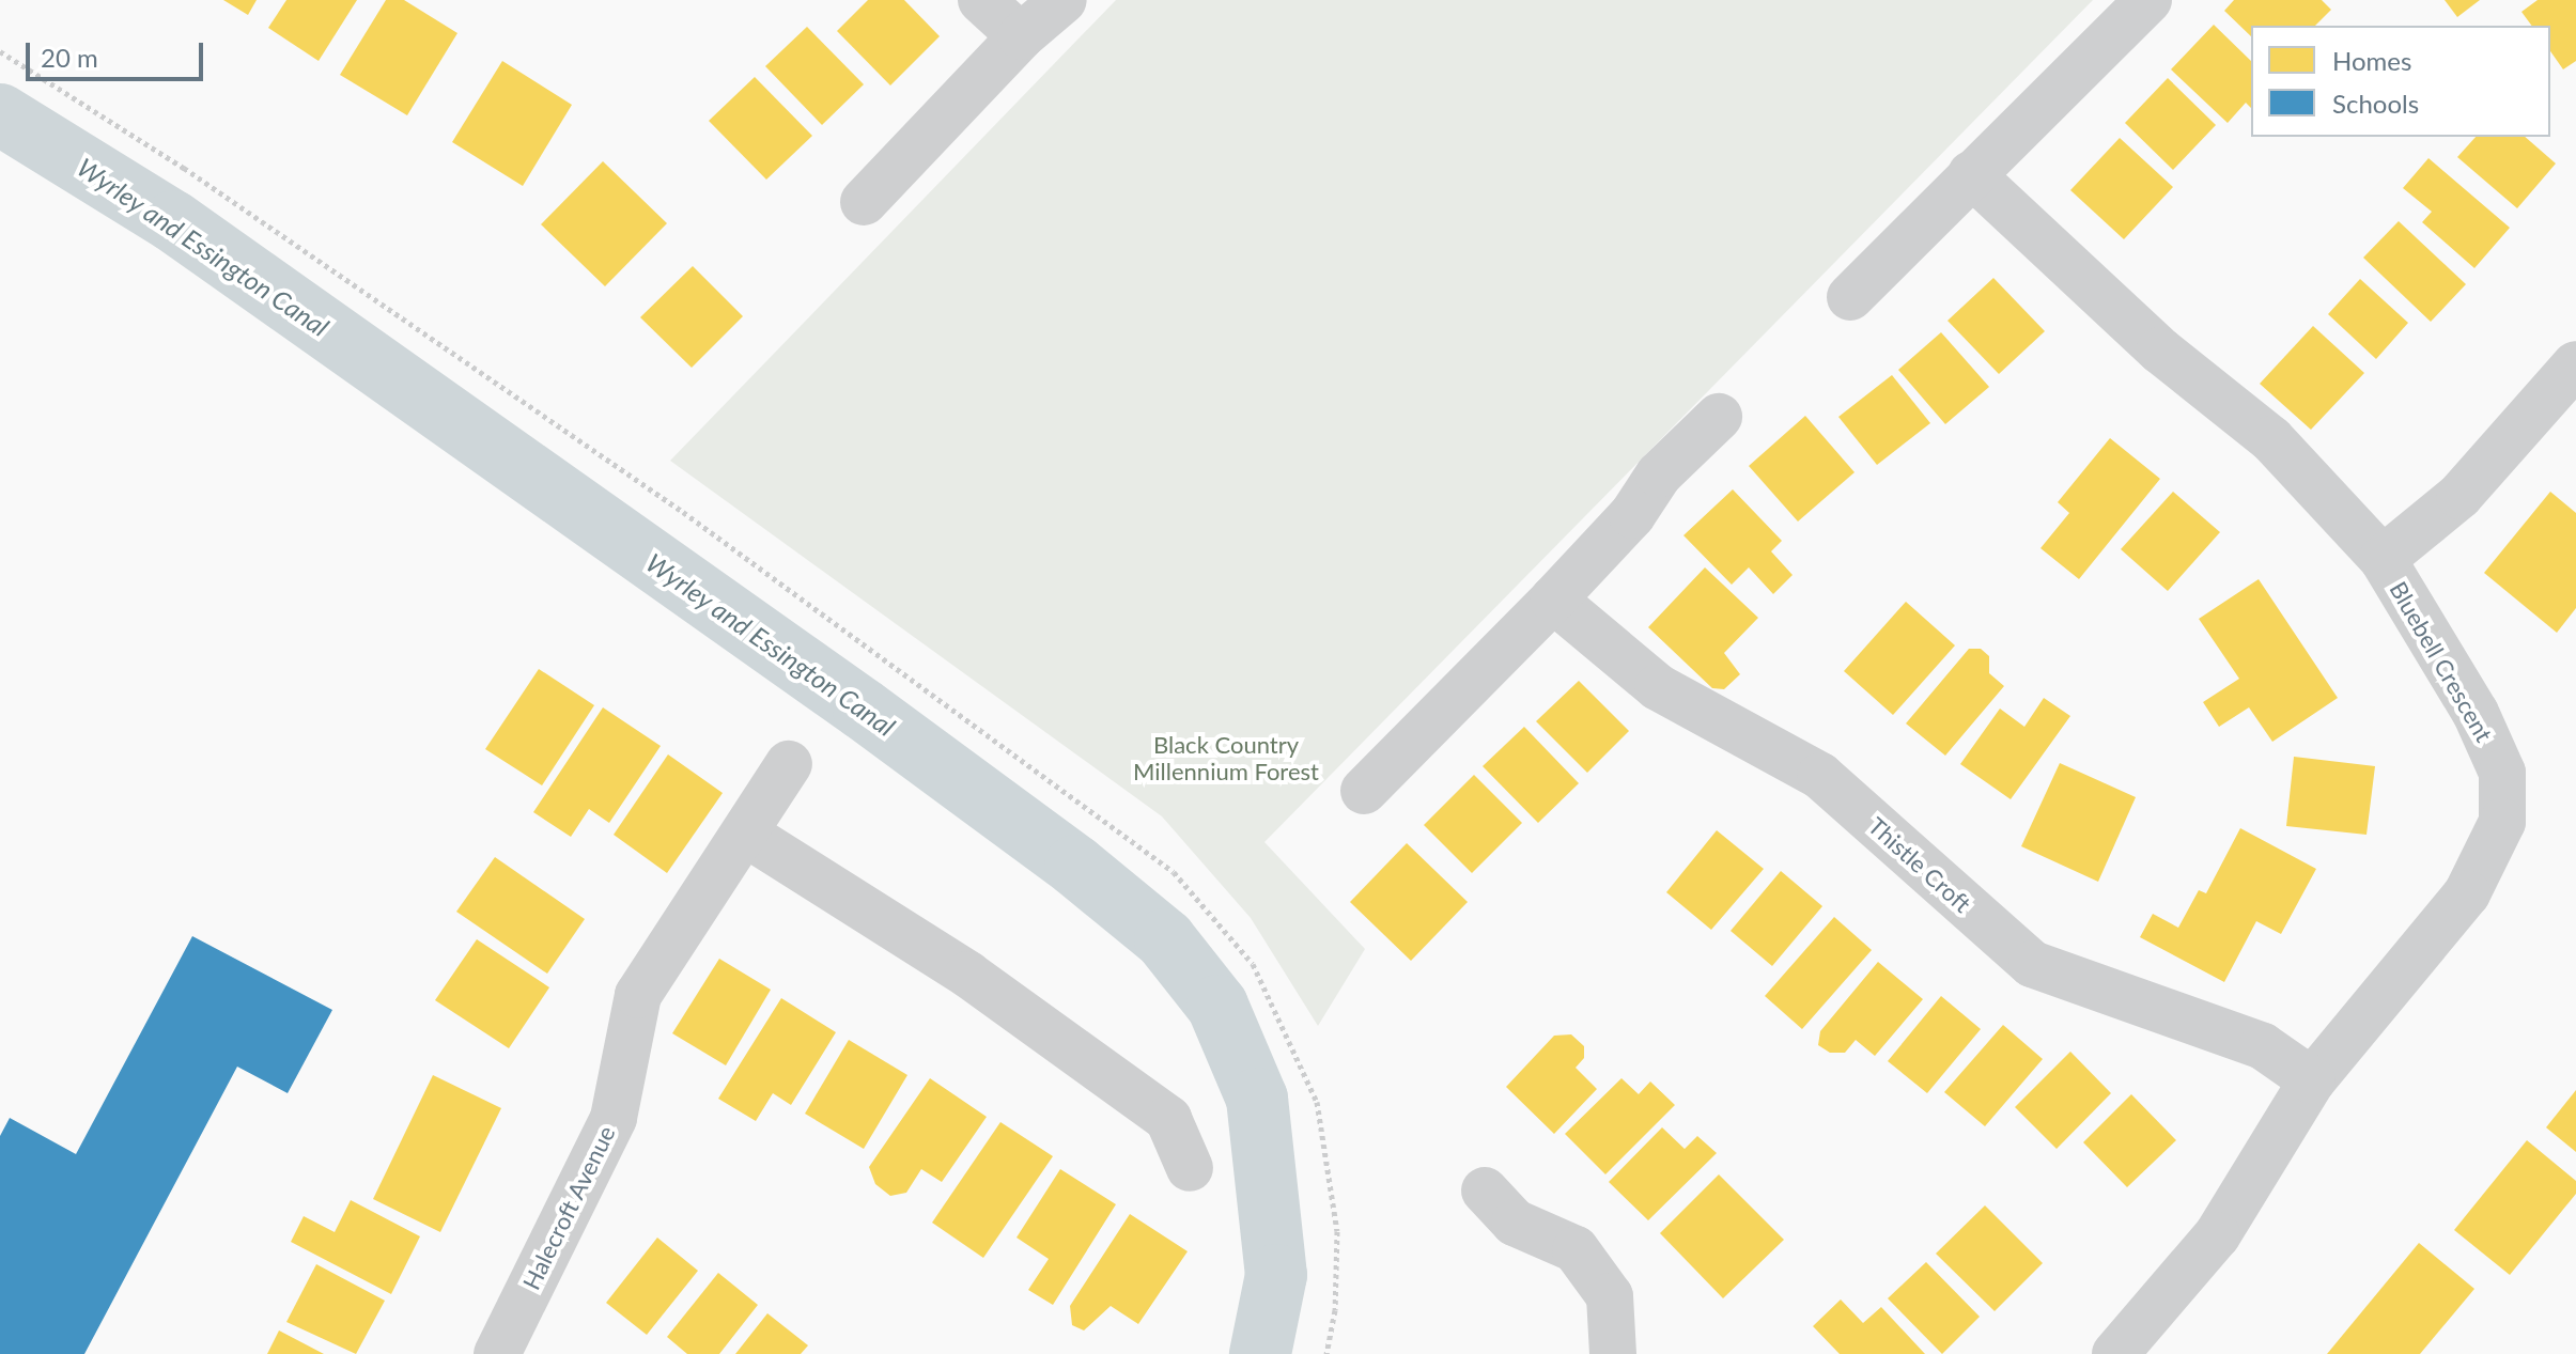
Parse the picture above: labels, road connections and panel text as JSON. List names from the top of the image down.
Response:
{
  "streets": {
    "street": ["Bluebell Crescent", "Thistle Croft", "Halecroft Avenue"]
  },
  "crossings": [
    ["Bluebell Crescent", "Thistle Croft"]
  ],
  "water": ["Wyrley and Essington Canal"],
  "parks": ["Black Country Millennium Forest"],
  "legend": ["Homes", "Schools"],
  "scale_bar": "20 m"
}
